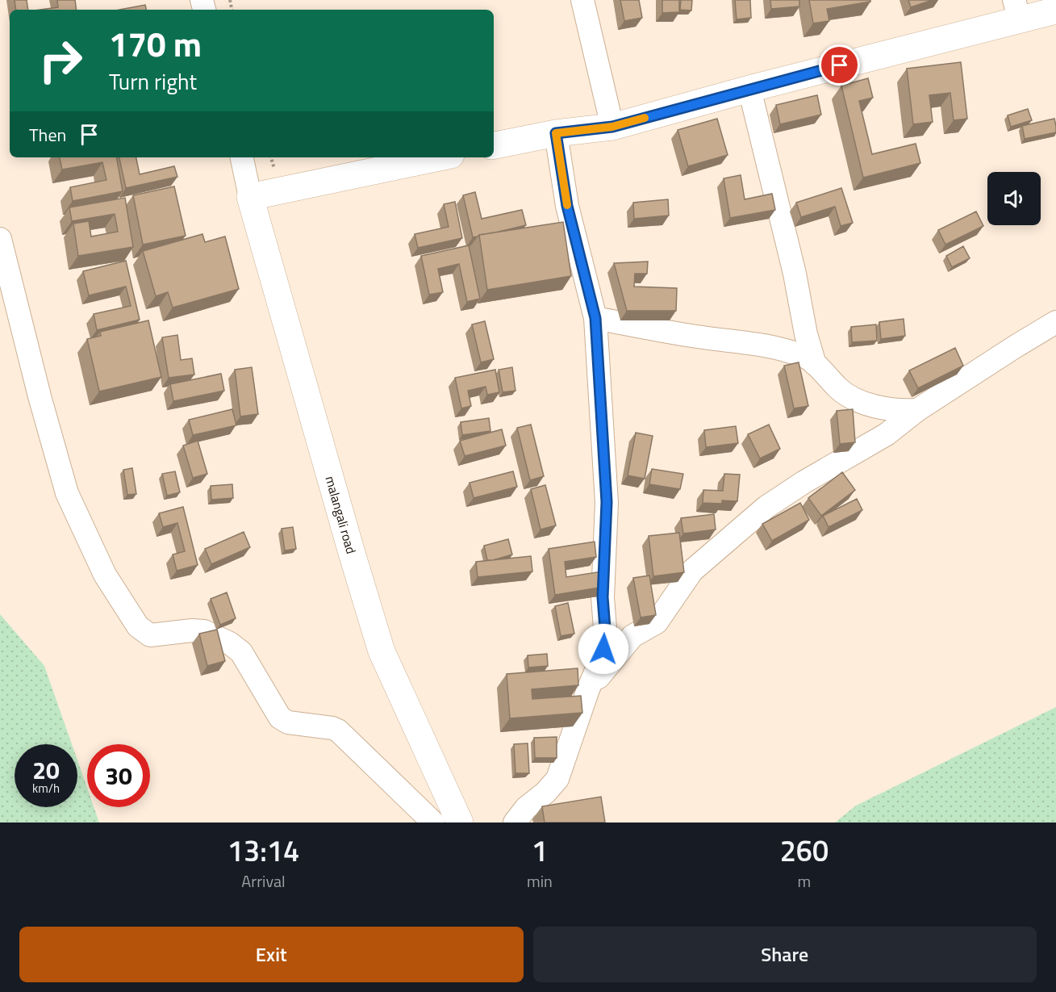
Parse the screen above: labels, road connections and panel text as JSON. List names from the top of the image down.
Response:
{
  "streets": {
    "street": ["malangali road"]
  },
  "page": {
    "turn": ["170 m", "Turn right"],
    "then": "Then",
    "speed": "20 km/h",
    "limit": "30",
    "eta": [
      "13:14",
      "Arrival",
      "1",
      "min",
      "260",
      "m"
    ],
    "buttons": ["Exit", "Share"]
  }
}
